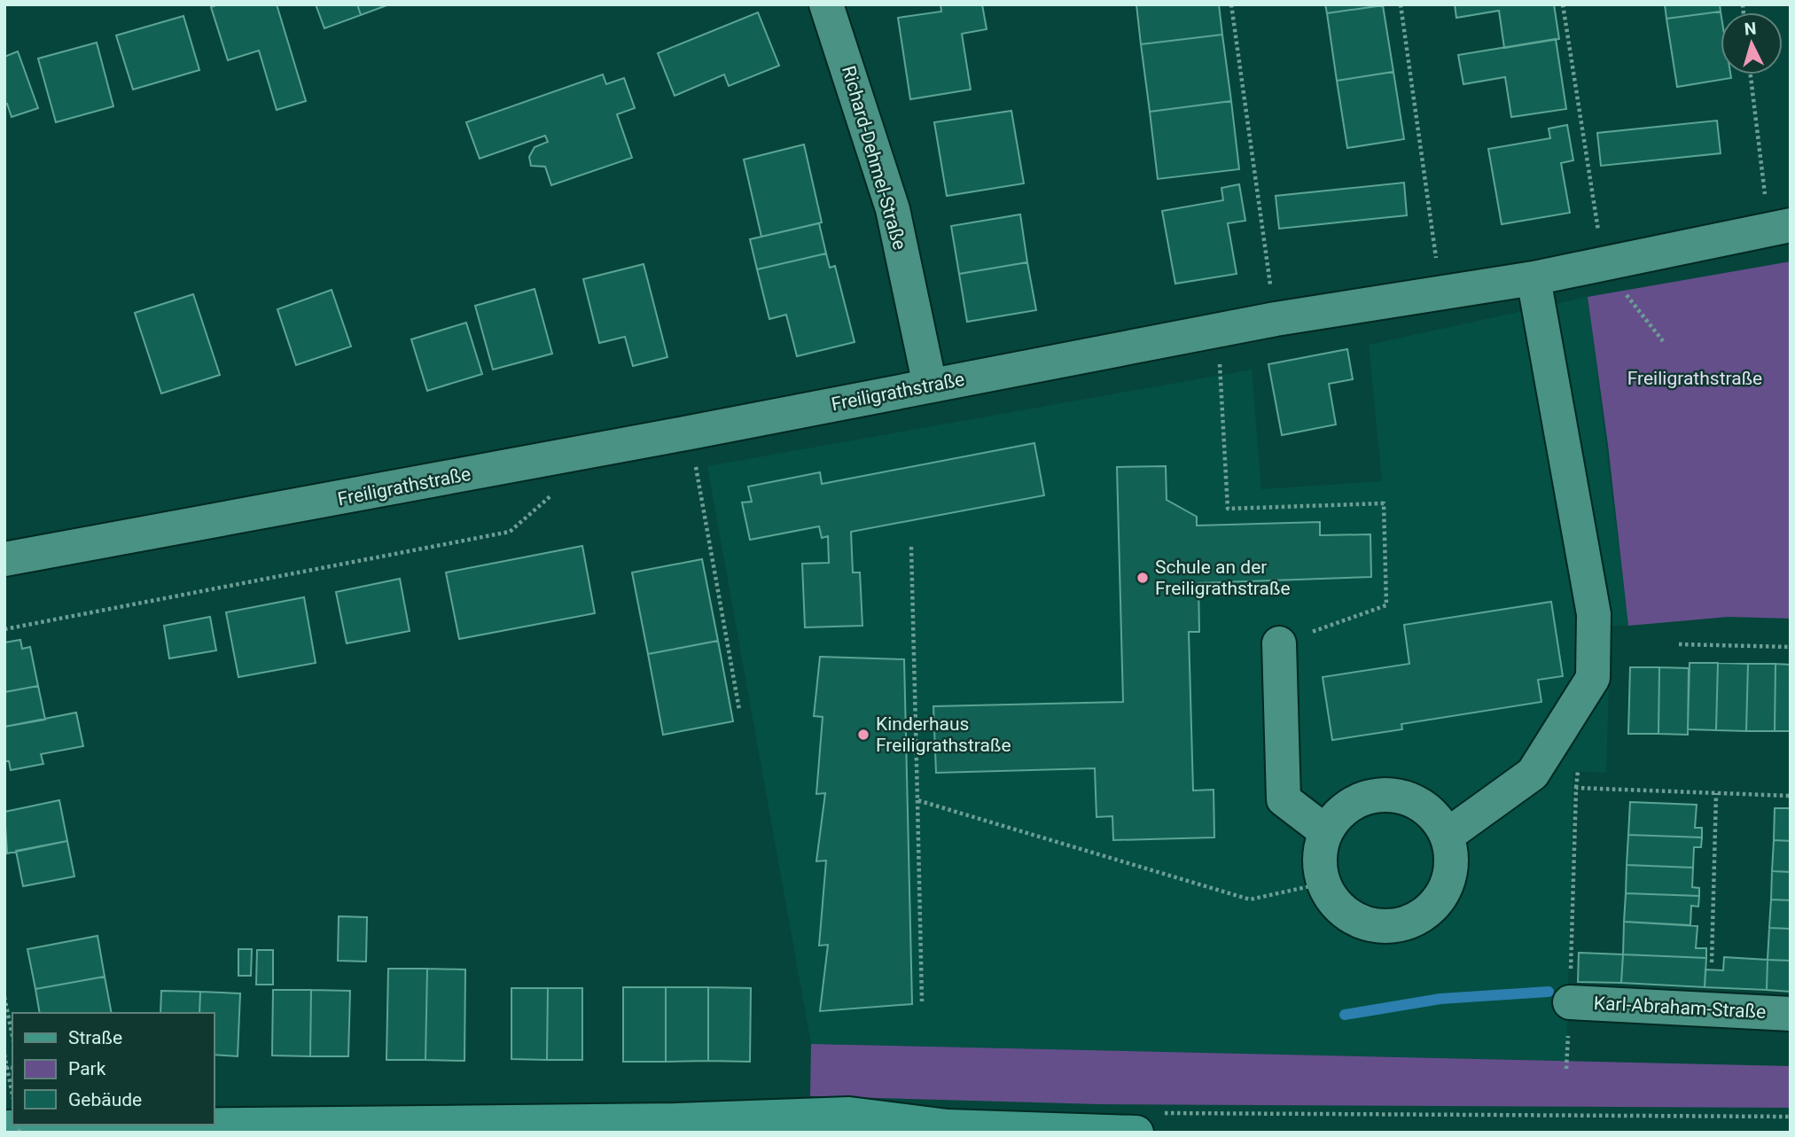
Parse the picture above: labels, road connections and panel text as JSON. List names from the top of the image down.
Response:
{
  "streets": {
    "street": ["Richard-Dehmel-Straße", "Freiligrathstraße", "Karl-Abraham-Straße"]
  },
  "crossings": [
    ["Richard-Dehmel-Straße", "Freiligrathstraße"]
  ],
  "parks": ["Freiligrathstraße"],
  "places": ["Schule an der Freiligrathstraße", "Kinderhaus Freiligrathstraße"],
  "legend": ["Straße", "Park", "Gebäude"],
  "north": "top"
}
